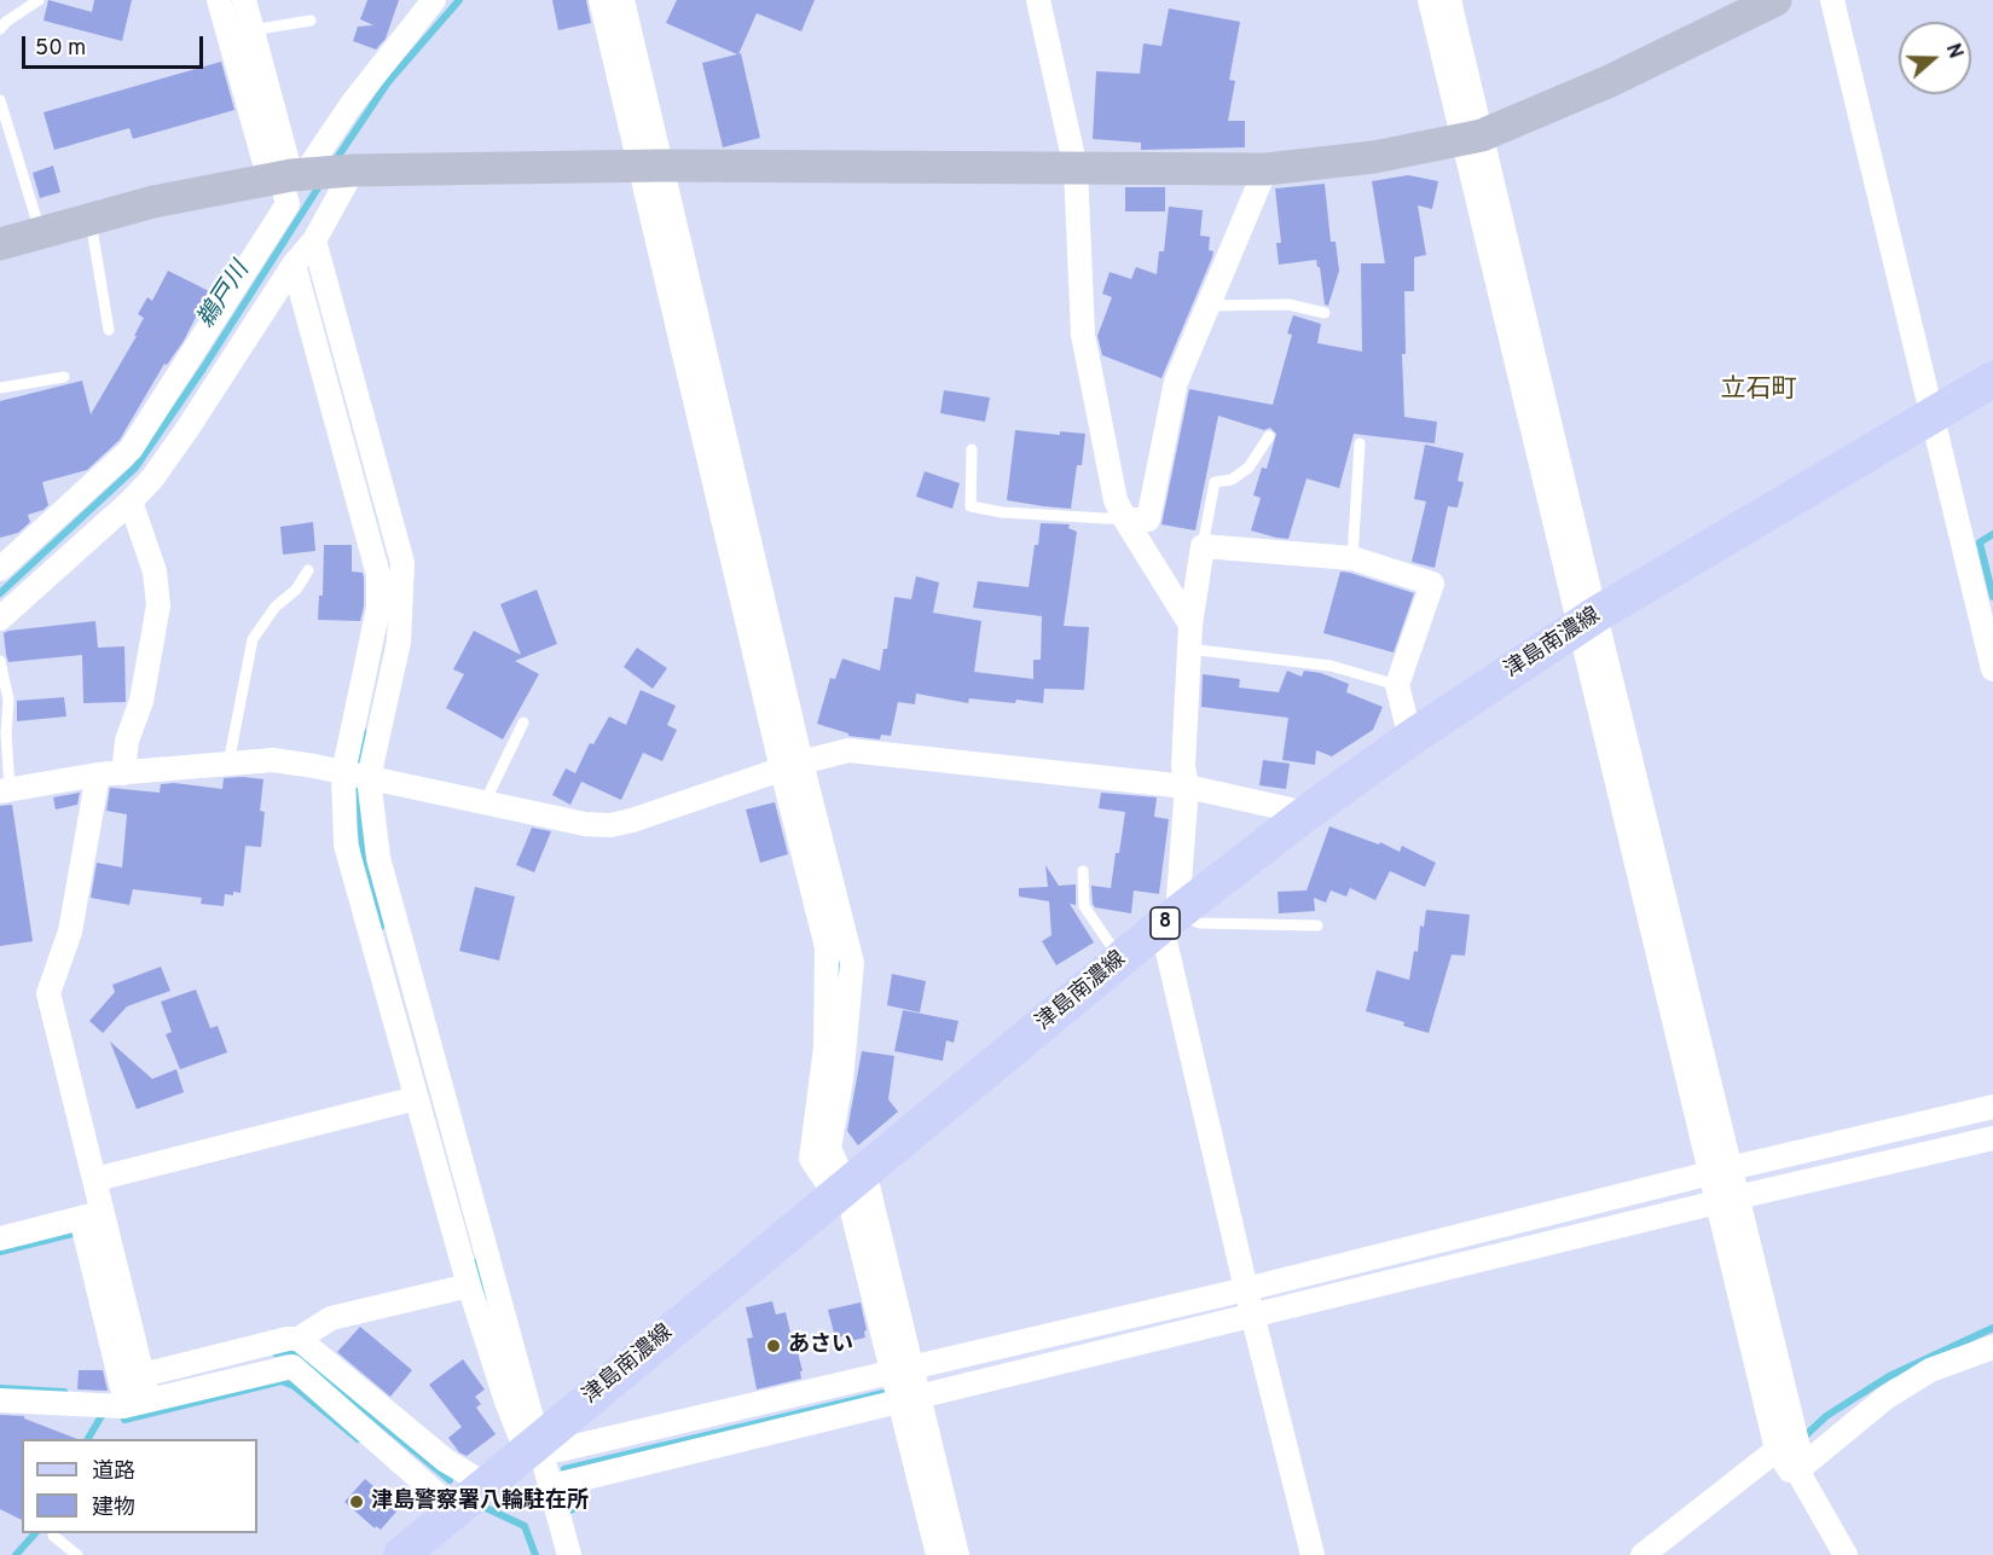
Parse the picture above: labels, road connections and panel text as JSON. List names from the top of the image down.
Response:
{
  "streets": {
    "main road": ["津島南濃線", "8"]
  },
  "districts": ["立石町"],
  "water": ["鵜戸川"],
  "places": ["あさい", "津島警察署八輪駐在所"],
  "legend": ["道路", "建物"],
  "scale_bar": "50 m",
  "north": "right"
}
